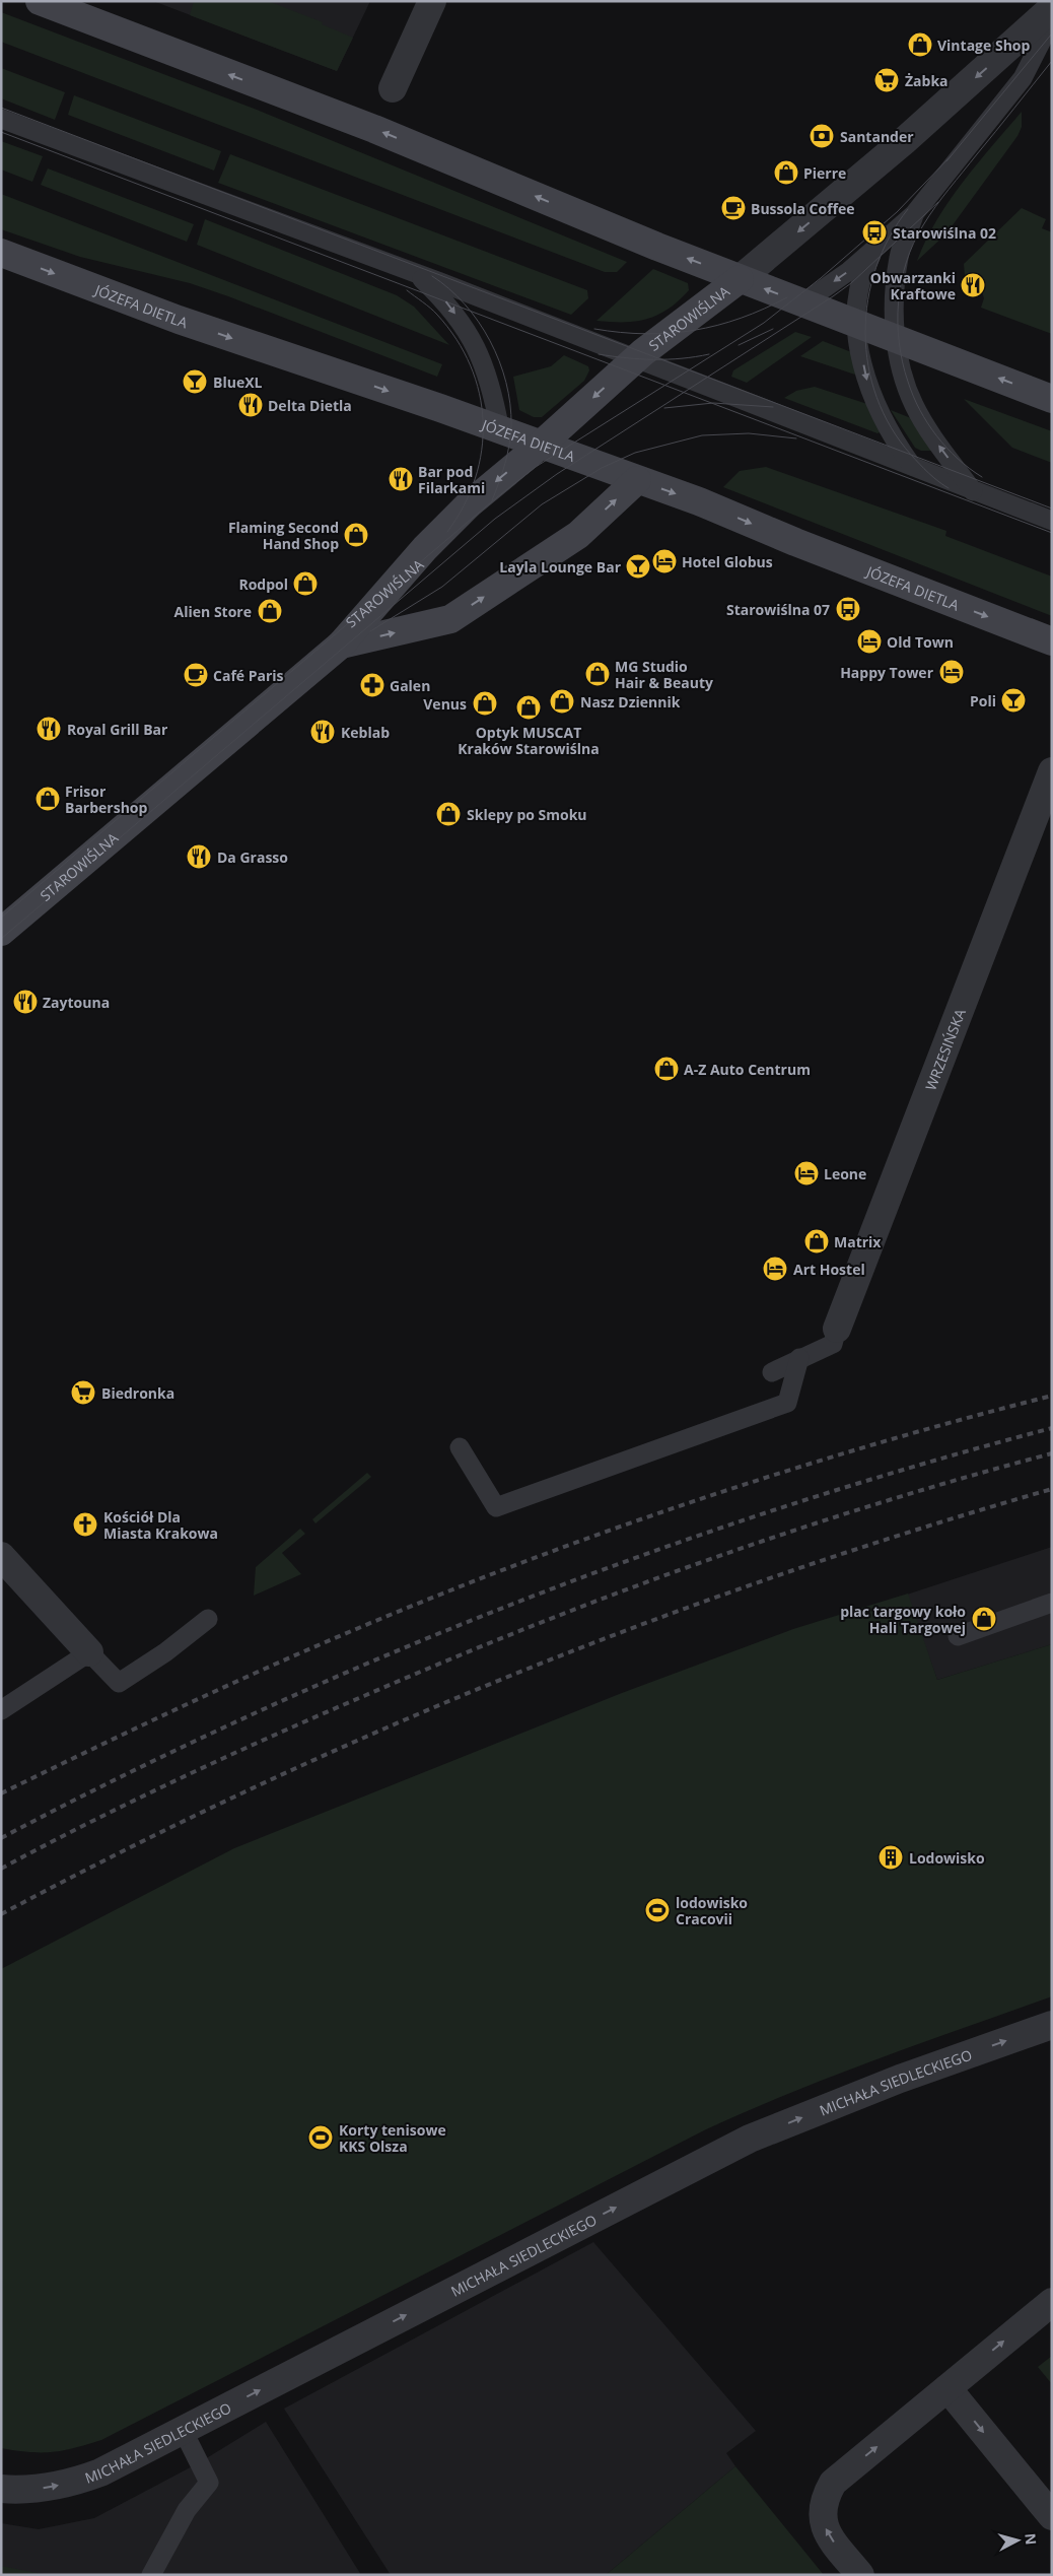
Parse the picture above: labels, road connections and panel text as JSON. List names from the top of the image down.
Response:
{
  "streets": {
    "street": [
      "JÓZEFA DIETLA",
      "STAROWIŚLNA",
      "WRZESIŃSKA",
      "MICHAŁA SIEDLECKIEGO"
    ]
  },
  "crossings": [
    ["JÓZEFA DIETLA", "STAROWIŚLNA"]
  ],
  "one_way": ["MICHAŁA SIEDLECKIEGO"],
  "places": {
    "shop": [
      "Vintage Shop",
      "Pierre",
      "Flaming Second Hand Shop",
      "Rodpol",
      "Alien Store",
      "MG Studio Hair & Beauty",
      "Nasz Dziennik",
      "Venus",
      "Optyk MUSCAT Kraków Starowiślna",
      "Frisor Barbershop",
      "Sklepy po Smoku",
      "A-Z Auto Centrum",
      "Matrix",
      "plac targowy koło Hali Targowej"
    ],
    "supermarket": ["Żabka", "Biedronka"],
    "bank": ["Santander"],
    "cafe": ["Bussola Coffee", "Café Paris"],
    "bus stop": ["Starowiślna 02", "Starowiślna 07"],
    "restaurant": [
      "Obwarzanki Kraftowe",
      "Delta Dietla",
      "Bar pod Filarkami",
      "Royal Grill Bar",
      "Keblab",
      "Da Grasso",
      "Zaytouna"
    ],
    "bar": ["BlueXL", "Layla Lounge Bar", "Poli"],
    "hotel": [
      "Hotel Globus",
      "Old Town",
      "Happy Tower",
      "Leone",
      "Art Hostel"
    ],
    "pharmacy": ["Galen"],
    "church": ["Kościół Dla Miasta Krakowa"],
    "building": ["Lodowisko"],
    "sports": ["lodowisko Cracovii", "Korty tenisowe KKS Olsza"]
  },
  "north": "right"
}
